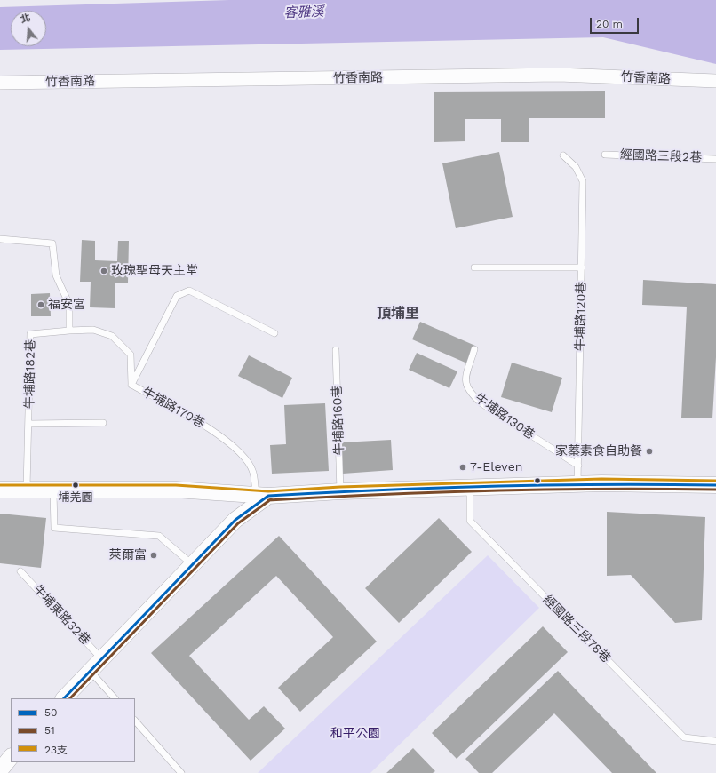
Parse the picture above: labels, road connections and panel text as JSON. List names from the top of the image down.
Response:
{
  "streets": {
    "street": ["竹香南路"],
    "lane": [
      "經國路三段2巷",
      "牛埔路120巷",
      "牛埔路182巷",
      "牛埔路170巷",
      "牛埔路130巷",
      "牛埔路160巷",
      "牛埔東路32巷",
      "經國路三段78巷"
    ]
  },
  "crossings": [
    ["牛埔路120巷", "牛埔路130巷"],
    ["牛埔路182巷", "牛埔路170巷"]
  ],
  "districts": ["頂埔里"],
  "water": ["客雅溪"],
  "parks": ["和平公園"],
  "places": [
    "玫瑰聖母天主堂",
    "福安宮",
    "家蓁素食自助餐",
    "7-Eleven",
    "埔羌園",
    "萊爾富"
  ],
  "lines": ["transit line 23支", "transit line 50", "transit line 51"],
  "legend": ["50", "51", "23支"],
  "scale_bar": "20 m",
  "north": "top"
}
